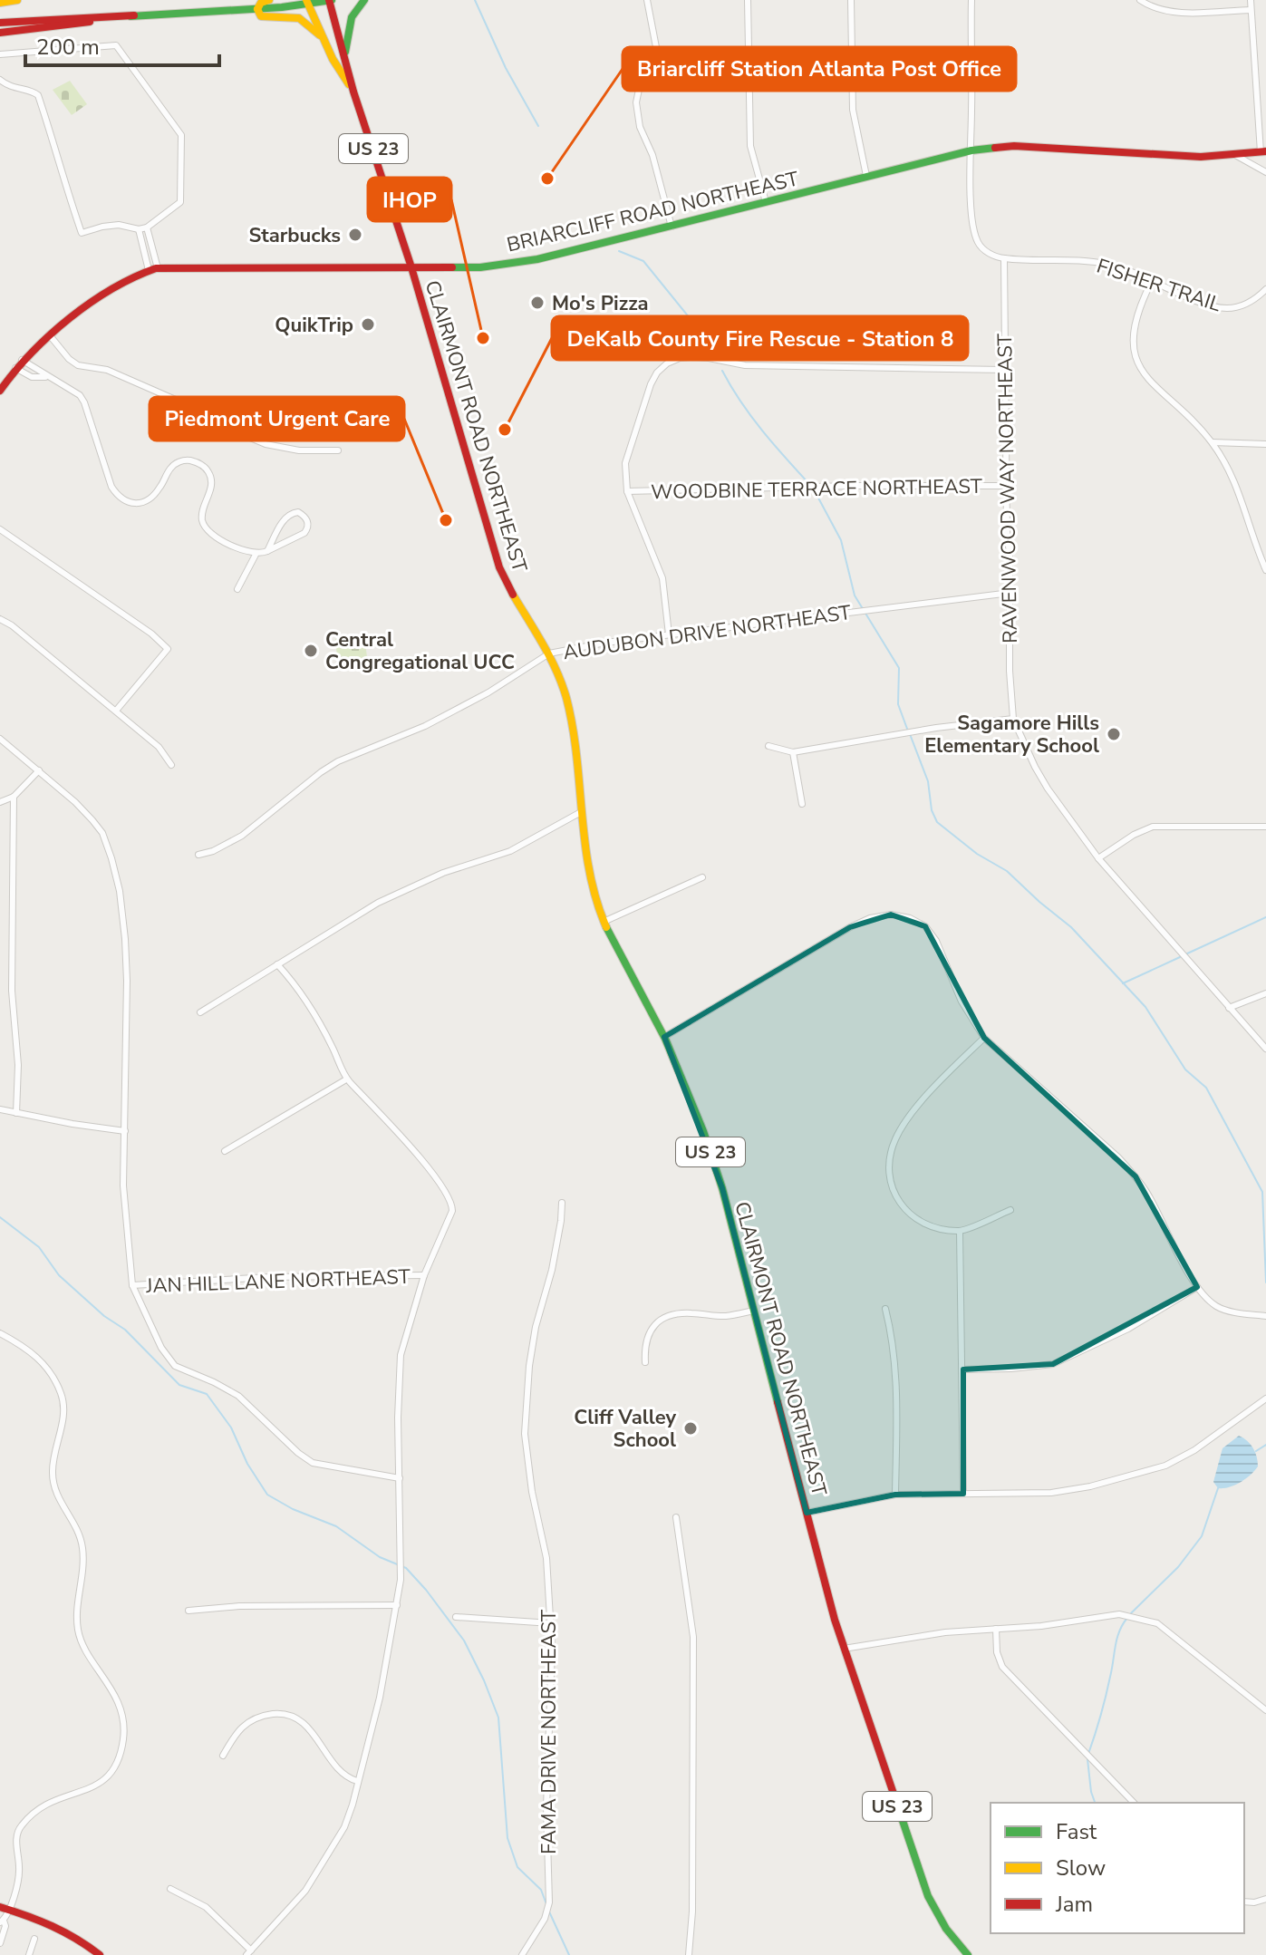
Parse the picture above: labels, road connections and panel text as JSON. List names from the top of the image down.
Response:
{
  "streets": {
    "main road": ["US 23", "BRIARCLIFF ROAD NORTHEAST", "CLAIRMONT ROAD NORTHEAST"],
    "street": [
      "FISHER TRAIL",
      "WOODBINE TERRACE NORTHEAST",
      "RAVENWOOD WAY NORTHEAST",
      "AUDUBON DRIVE NORTHEAST",
      "JAN HILL LANE NORTHEAST",
      "FAMA DRIVE NORTHEAST"
    ]
  },
  "crossings": [
    ["BRIARCLIFF ROAD NORTHEAST", "CLAIRMONT ROAD NORTHEAST"],
    ["FISHER TRAIL", "RAVENWOOD WAY NORTHEAST"],
    ["CLAIRMONT ROAD NORTHEAST", "AUDUBON DRIVE NORTHEAST"],
    ["WOODBINE TERRACE NORTHEAST", "RAVENWOOD WAY NORTHEAST"],
    ["RAVENWOOD WAY NORTHEAST", "AUDUBON DRIVE NORTHEAST"]
  ],
  "places": [
    "Briarcliff Station Atlanta Post Office",
    "Starbucks",
    "Mo's Pizza",
    "QuikTrip",
    "IHOP",
    "DeKalb County Fire Rescue - Station 8",
    "Piedmont Urgent Care",
    "Central Congregational UCC",
    "Sagamore Hills Elementary School",
    "Cliff Valley School"
  ],
  "legend": ["Fast", "Slow", "Jam"],
  "scale_bar": "200 m"
}
